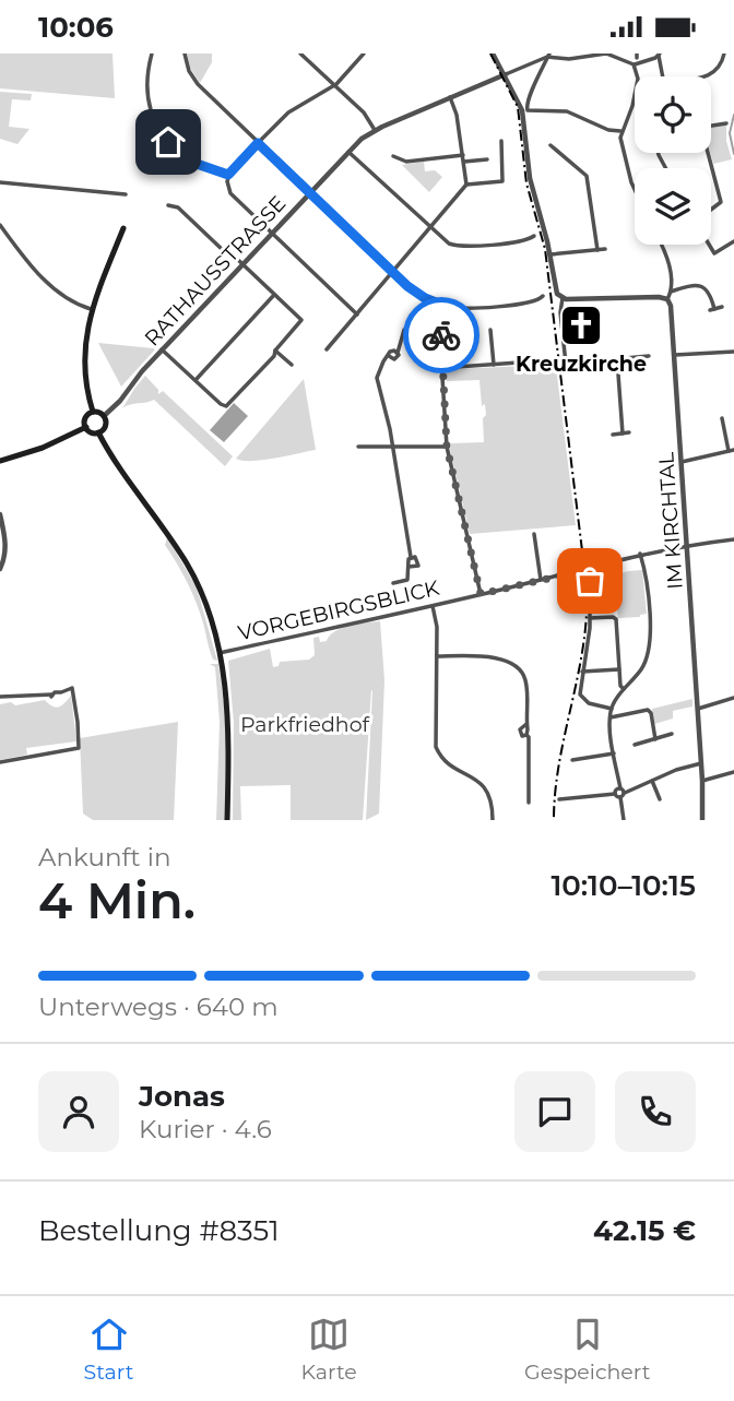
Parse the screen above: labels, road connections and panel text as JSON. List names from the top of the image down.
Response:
{
  "streets": {
    "street": ["RATHAUSSTRASSE", "IM KIRCHTAL", "VORGEBIRGSBLICK"]
  },
  "crossings": [
    ["IM KIRCHTAL", "VORGEBIRGSBLICK"]
  ],
  "parks": ["Parkfriedhof"],
  "places": {
    "church": ["Kreuzkirche"]
  },
  "page": {
    "status": "10:06",
    "heading": ["4 Min.", "Ankunft in", "10:10–10:15"],
    "panel": [
      "Jonas",
      "Kurier · 4.6",
      "Bestellung #8351",
      "42.15 €"
    ],
    "bar": "Unterwegs · 640 m",
    "tabs": ["Start", "Karte", "Gespeichert"]
  }
}
